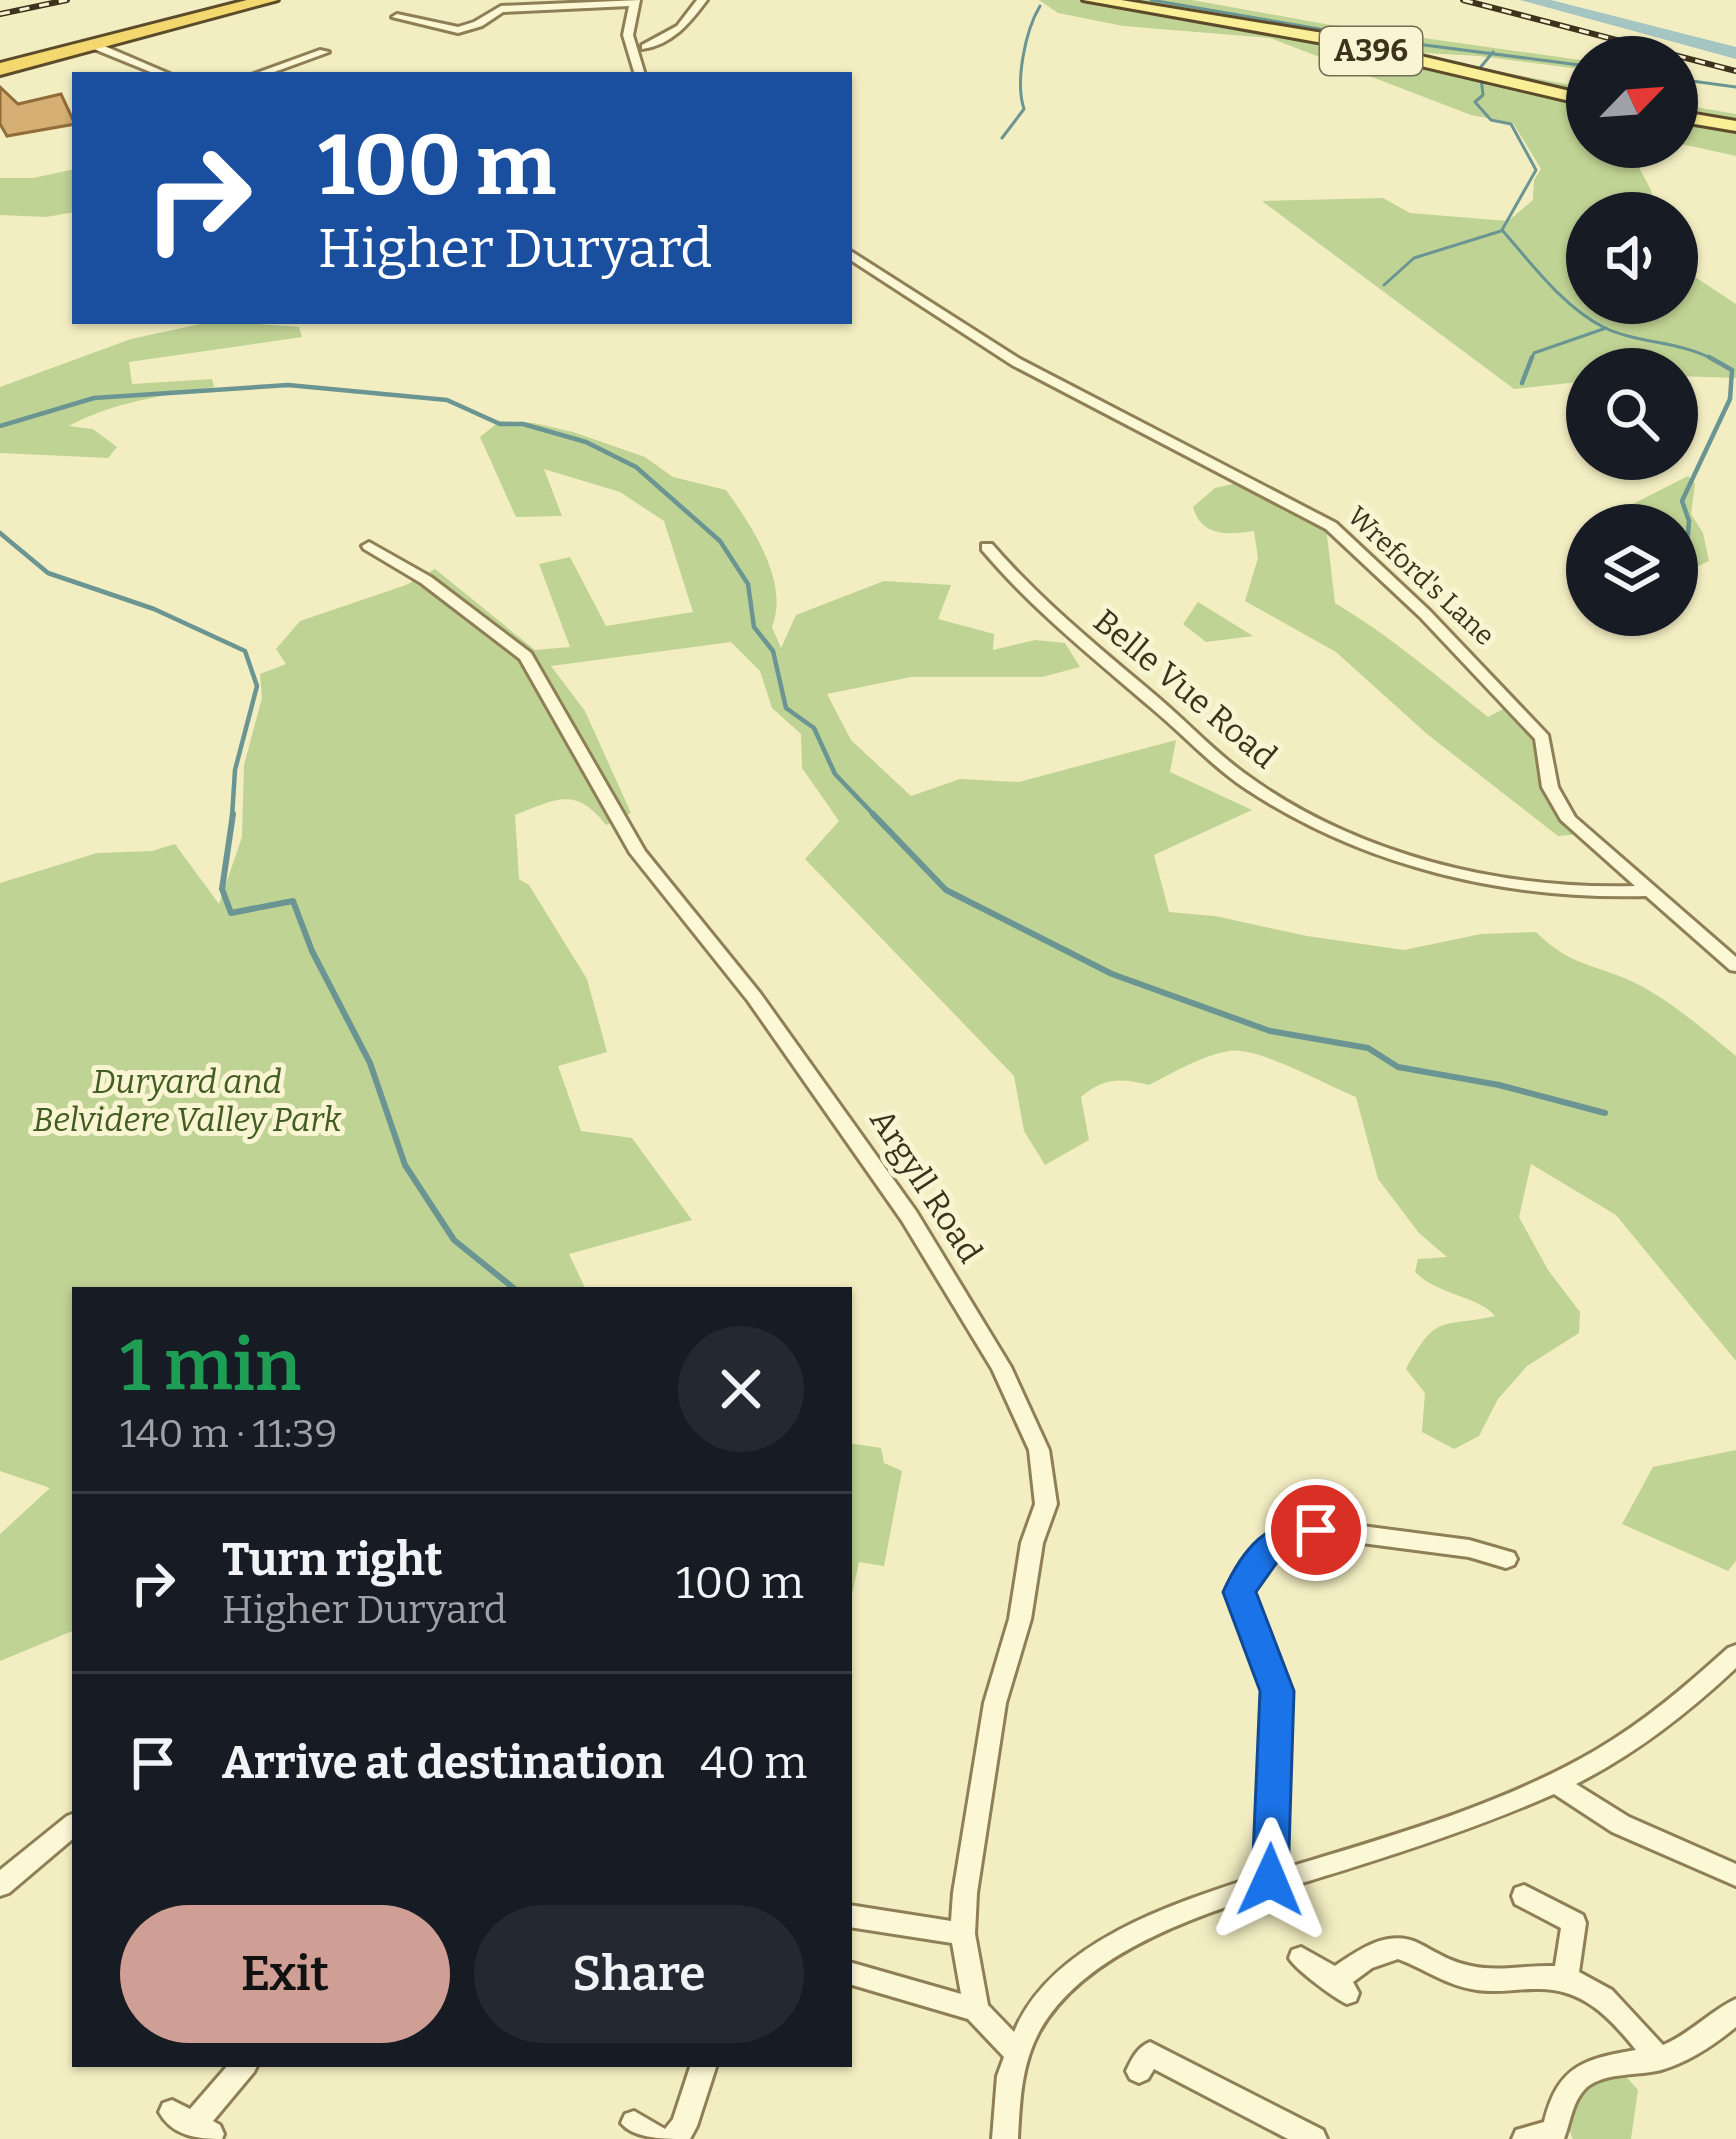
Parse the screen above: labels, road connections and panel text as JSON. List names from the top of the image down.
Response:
{
  "streets": {
    "main road": ["A396"],
    "street": ["Wreford's Lane", "Belle Vue Road", "Argyll Road"]
  },
  "crossings": [
    ["Wreford's Lane", "Belle Vue Road"]
  ],
  "parks": ["Duryard and Belvidere Valley Park"],
  "north": "top right",
  "page": {
    "turn": ["100 m", "Higher Duryard"],
    "heading": ["1 min", "140 m · 11:39"],
    "list": [
      {
        "name": "Turn right",
        "note": "Higher Duryard",
        "value": "100 m"
      },
      {
        "name": "Arrive at destination",
        "value": "40 m"
      }
    ],
    "buttons": ["Exit", "Share"]
  }
}
